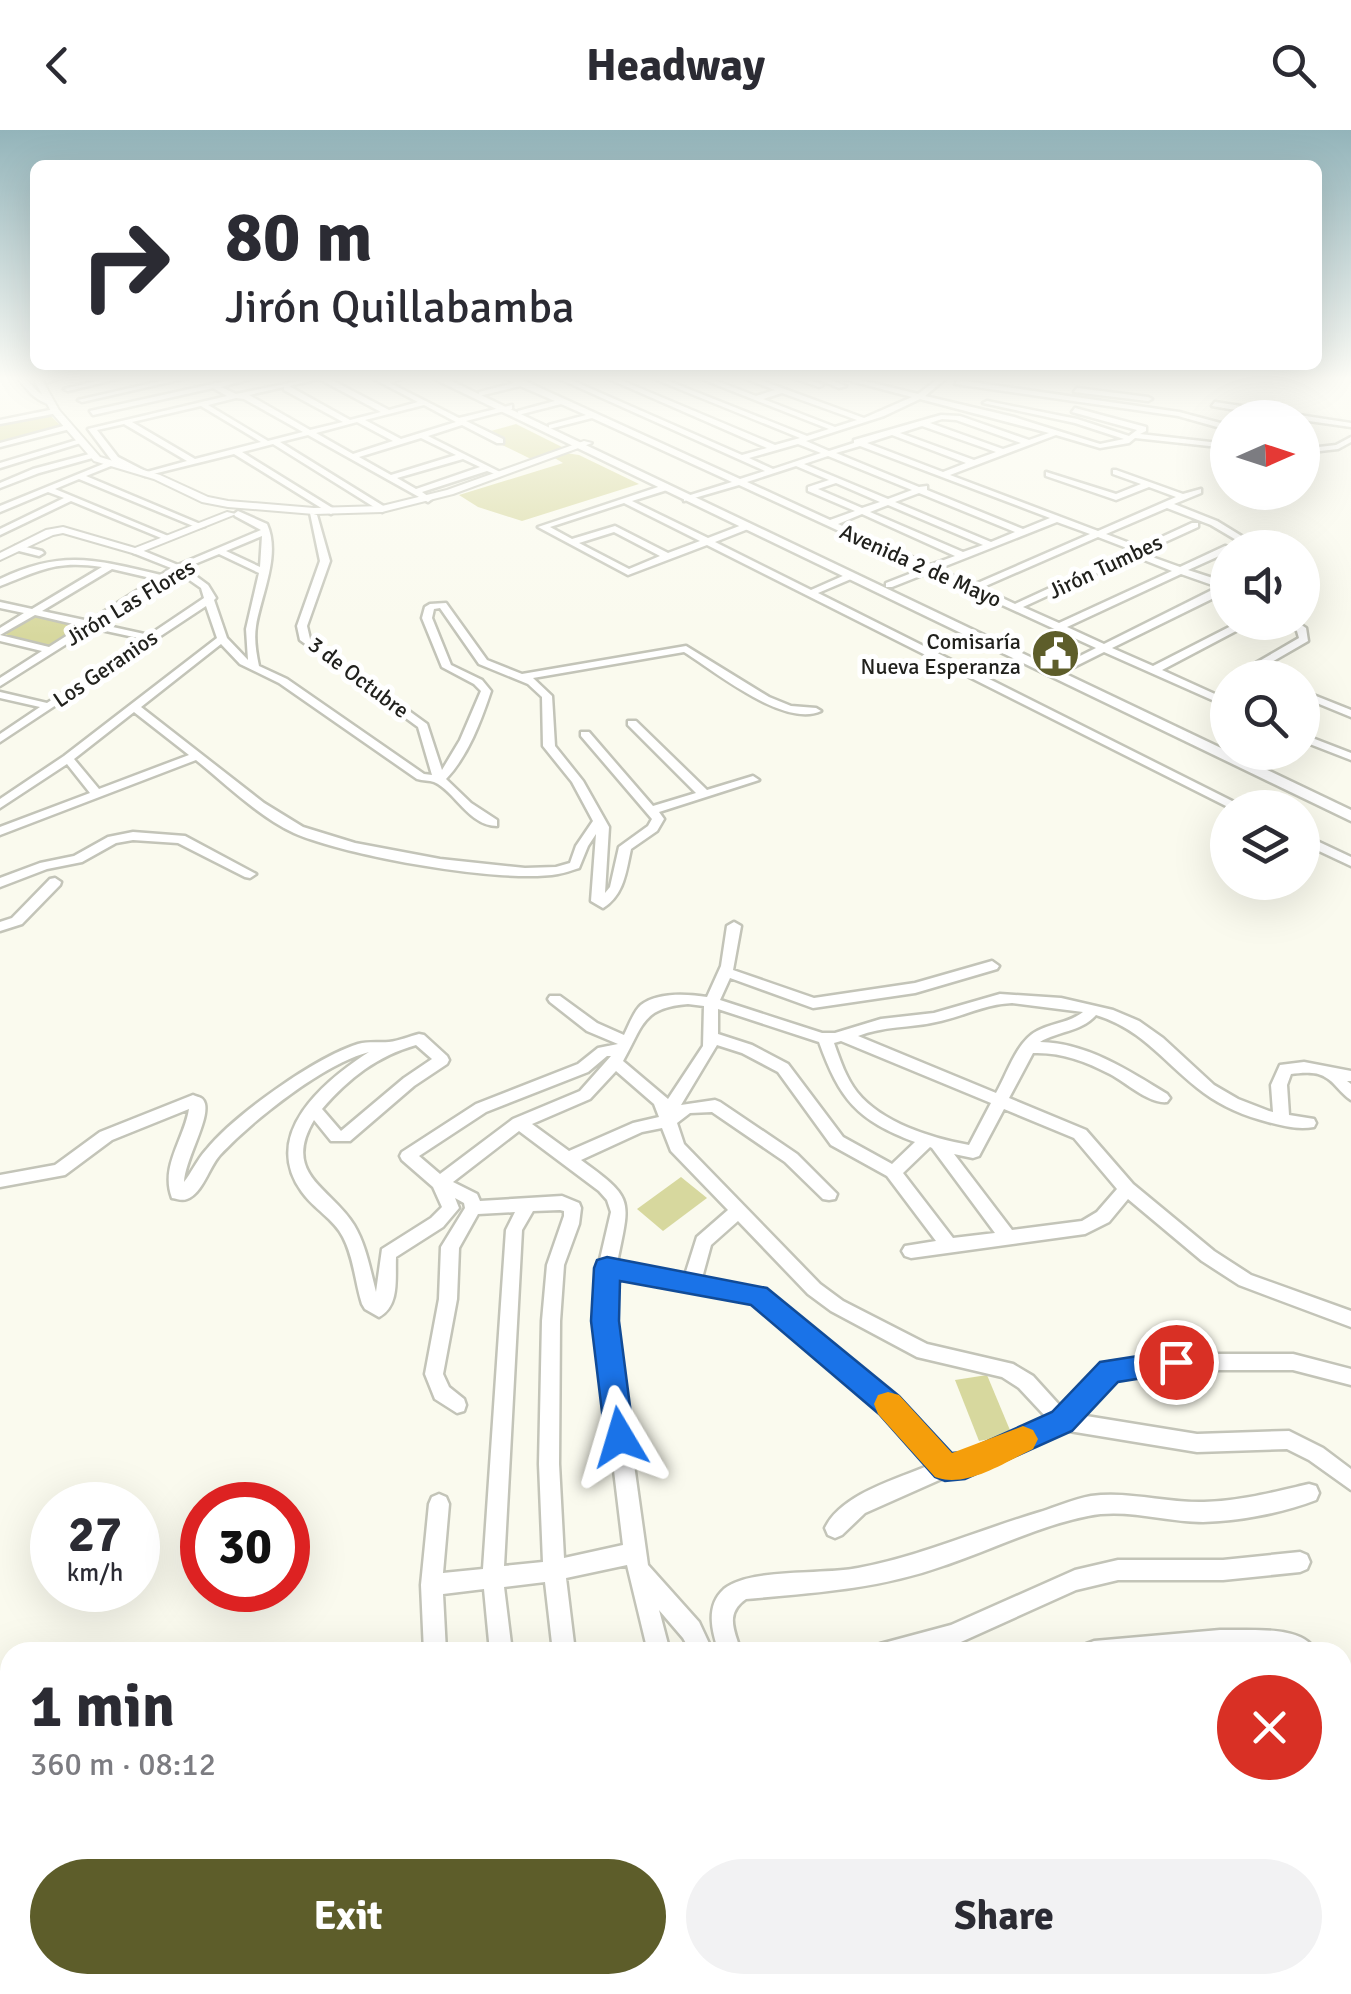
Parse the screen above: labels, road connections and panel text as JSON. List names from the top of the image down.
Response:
{
  "streets": {
    "street": [
      "Avenida 2 de Mayo",
      "Jirón Tumbes",
      "Jirón Las Flores",
      "Los Geranios",
      "3 de Octubre"
    ]
  },
  "crossings": [
    ["Avenida 2 de Mayo", "Jirón Tumbes"]
  ],
  "places": {
    "public building": ["Comisaría Nueva Esperanza"]
  },
  "north": "right",
  "page": {
    "header": "Headway",
    "turn": ["80 m", "Jirón Quillabamba"],
    "speed": "27 km/h",
    "limit": "30",
    "heading": ["1 min", "360 m · 08:12"],
    "buttons": ["Exit", "Share"]
  }
}
